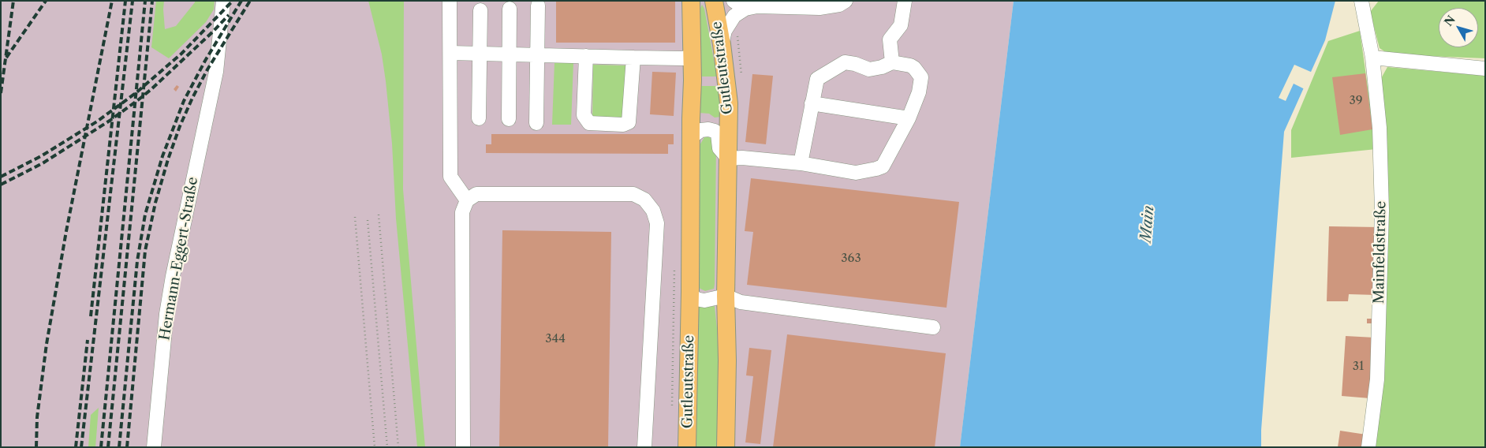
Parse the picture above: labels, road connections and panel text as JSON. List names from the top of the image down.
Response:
{
  "streets": {
    "main road": ["Gutleutstraße"],
    "street": ["Mainfeldstraße", "Hermann-Eggert-Straße"]
  },
  "water": ["Main"],
  "house_numbers": [
    "39",
    "363",
    "344",
    "31"
  ],
  "north": "top left"
}
